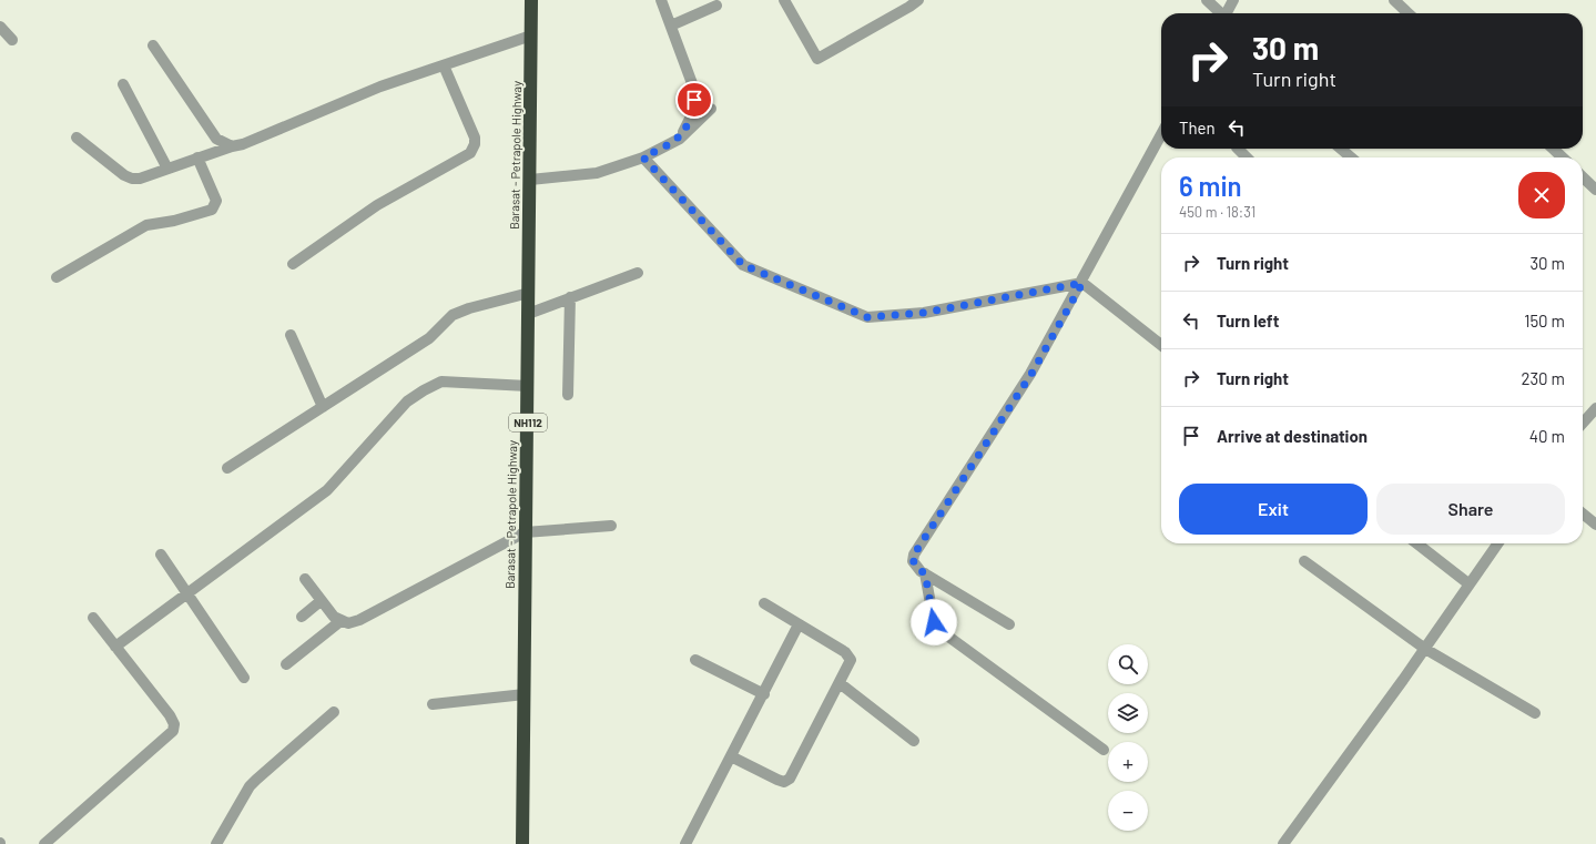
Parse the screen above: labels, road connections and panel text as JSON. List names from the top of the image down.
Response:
{
  "streets": {
    "highway": ["Barasat - Petrapole Highway", "NH112"]
  },
  "page": {
    "turn": ["30 m", "Turn right"],
    "then": "Then",
    "heading": ["6 min", "450 m · 18:31"],
    "list": [
      {
        "name": "Turn right",
        "value": "30 m"
      },
      {
        "name": "Turn left",
        "value": "150 m"
      },
      {
        "name": "Turn right",
        "value": "230 m"
      },
      {
        "name": "Arrive at destination",
        "value": "40 m"
      }
    ],
    "buttons": ["Exit", "Share"],
    "map_buttons": ["+", "−"]
  }
}
